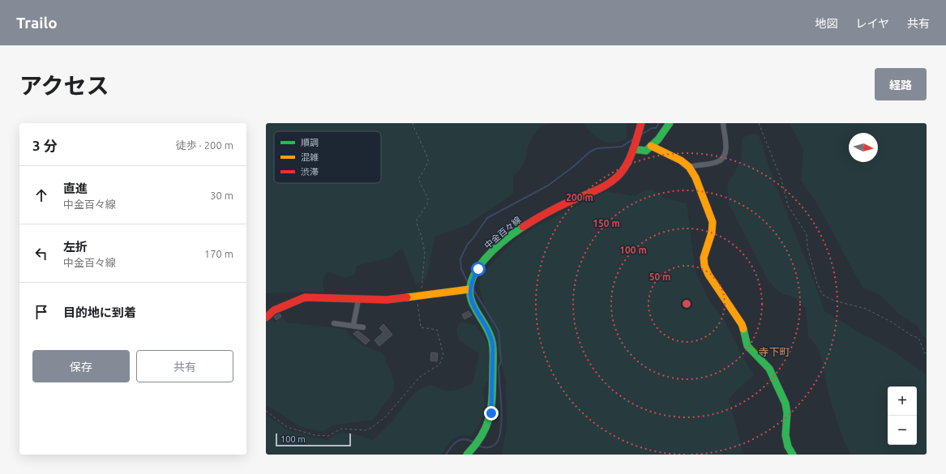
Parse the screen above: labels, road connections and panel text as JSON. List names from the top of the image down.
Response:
{
  "streets": {
    "street": ["中金百々線"]
  },
  "districts": ["寺下町"],
  "legend": ["順調", "混雑", "渋滞"],
  "scale_bar": "100 m",
  "north": "right",
  "page": {
    "header": "Trailo",
    "nav": ["地図", "レイヤ", "共有"],
    "title": "アクセス",
    "buttons": [
      "経路",
      ["保存", "共有"]
    ],
    "heading": ["3 分", "徒歩 · 200 m"],
    "list": [
      ["直進", "中金百々線", "30 m"],
      ["左折", "中金百々線", "170 m"],
      "目的地に到着"
    ],
    "map_buttons": ["+", "−"],
    "scale": "100 m"
  },
  "rings": [
    "200 m",
    "150 m",
    "100 m",
    "50 m"
  ]
}
